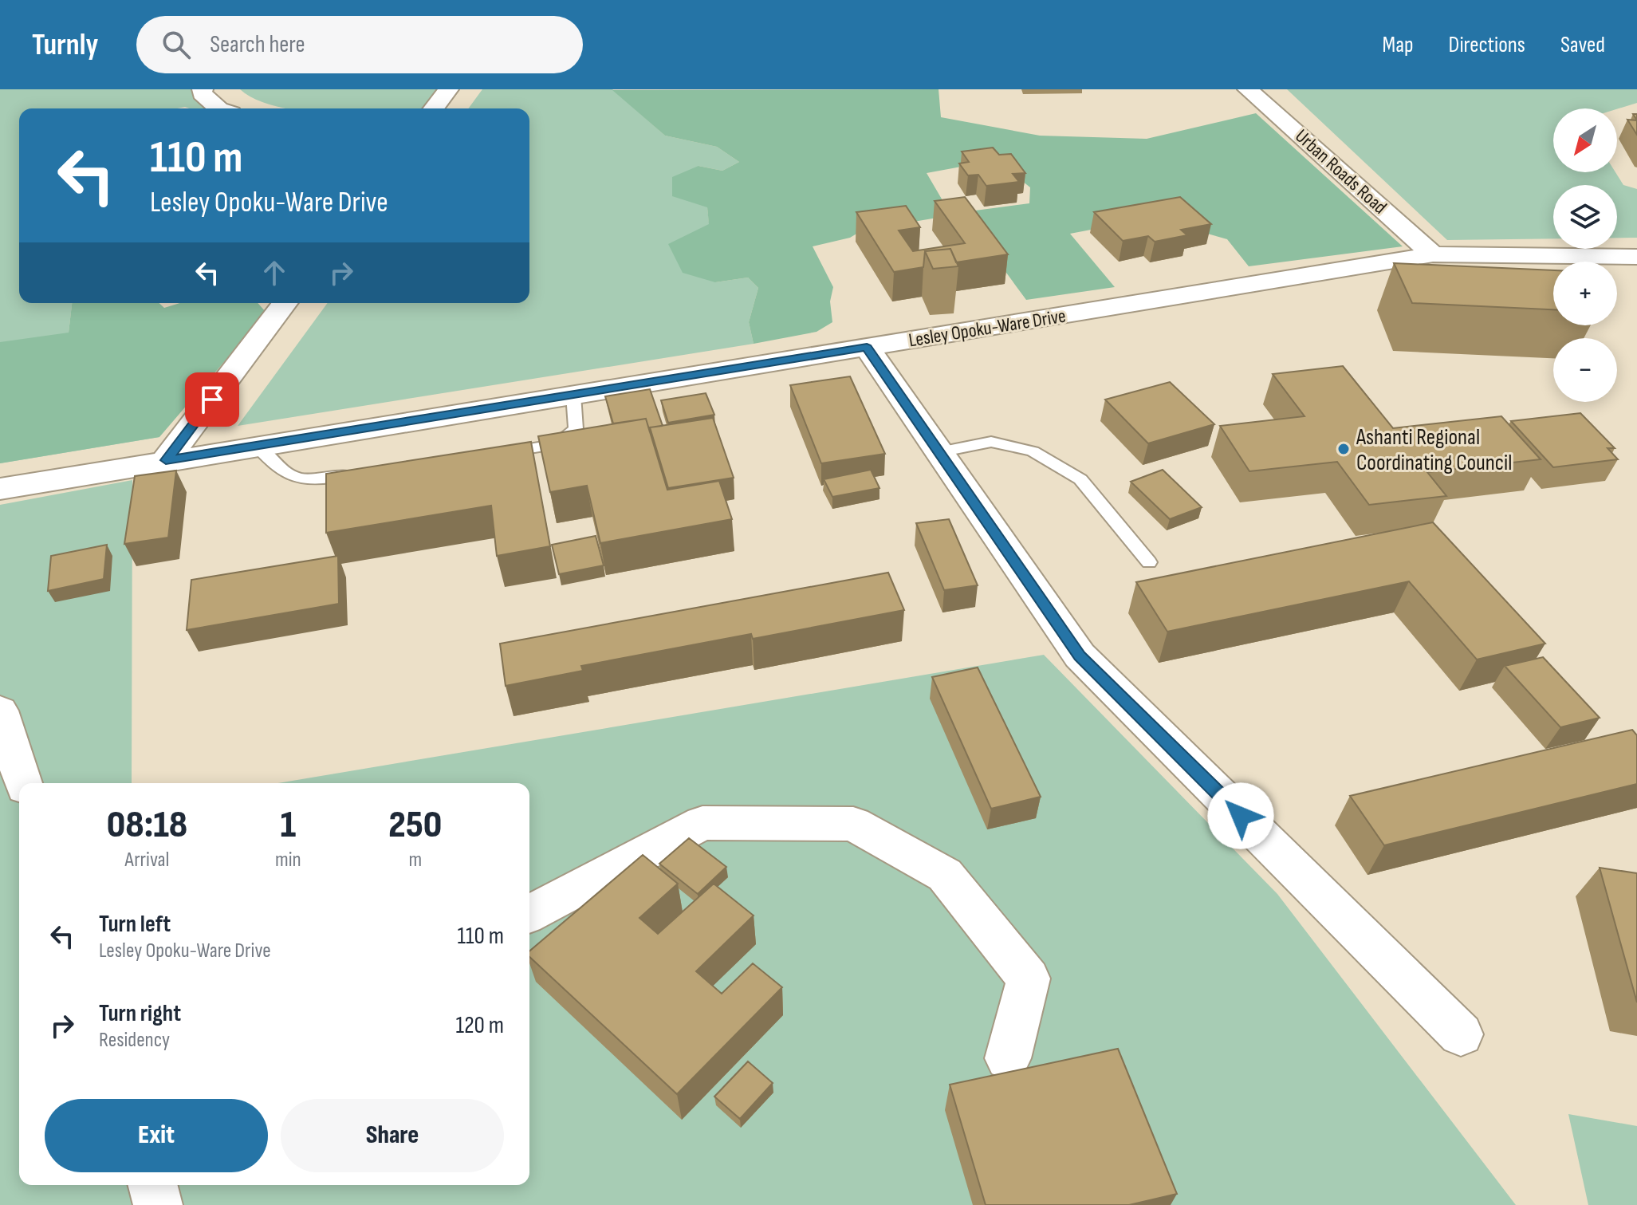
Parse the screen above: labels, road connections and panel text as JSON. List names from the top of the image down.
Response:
{
  "streets": {
    "street": ["Urban Roads Road", "Lesley Opoku-Ware Drive"]
  },
  "crossings": [
    ["Urban Roads Road", "Lesley Opoku-Ware Drive"]
  ],
  "places": ["Ashanti Regional Coordinating Council"],
  "north": "bottom left",
  "page": {
    "header": "Turnly",
    "search": "Search here",
    "nav": ["Map", "Directions", "Saved"],
    "map_buttons": ["+", "−"],
    "turn": ["110 m", "Lesley Opoku-Ware Drive"],
    "eta": [
      "08:18",
      "Arrival",
      "1",
      "min",
      "250",
      "m"
    ],
    "list": [
      {
        "name": "Turn left",
        "note": "Lesley Opoku-Ware Drive",
        "value": "110 m"
      },
      {
        "name": "Turn right",
        "note": "Residency",
        "value": "120 m"
      }
    ],
    "buttons": ["Exit", "Share"]
  }
}
